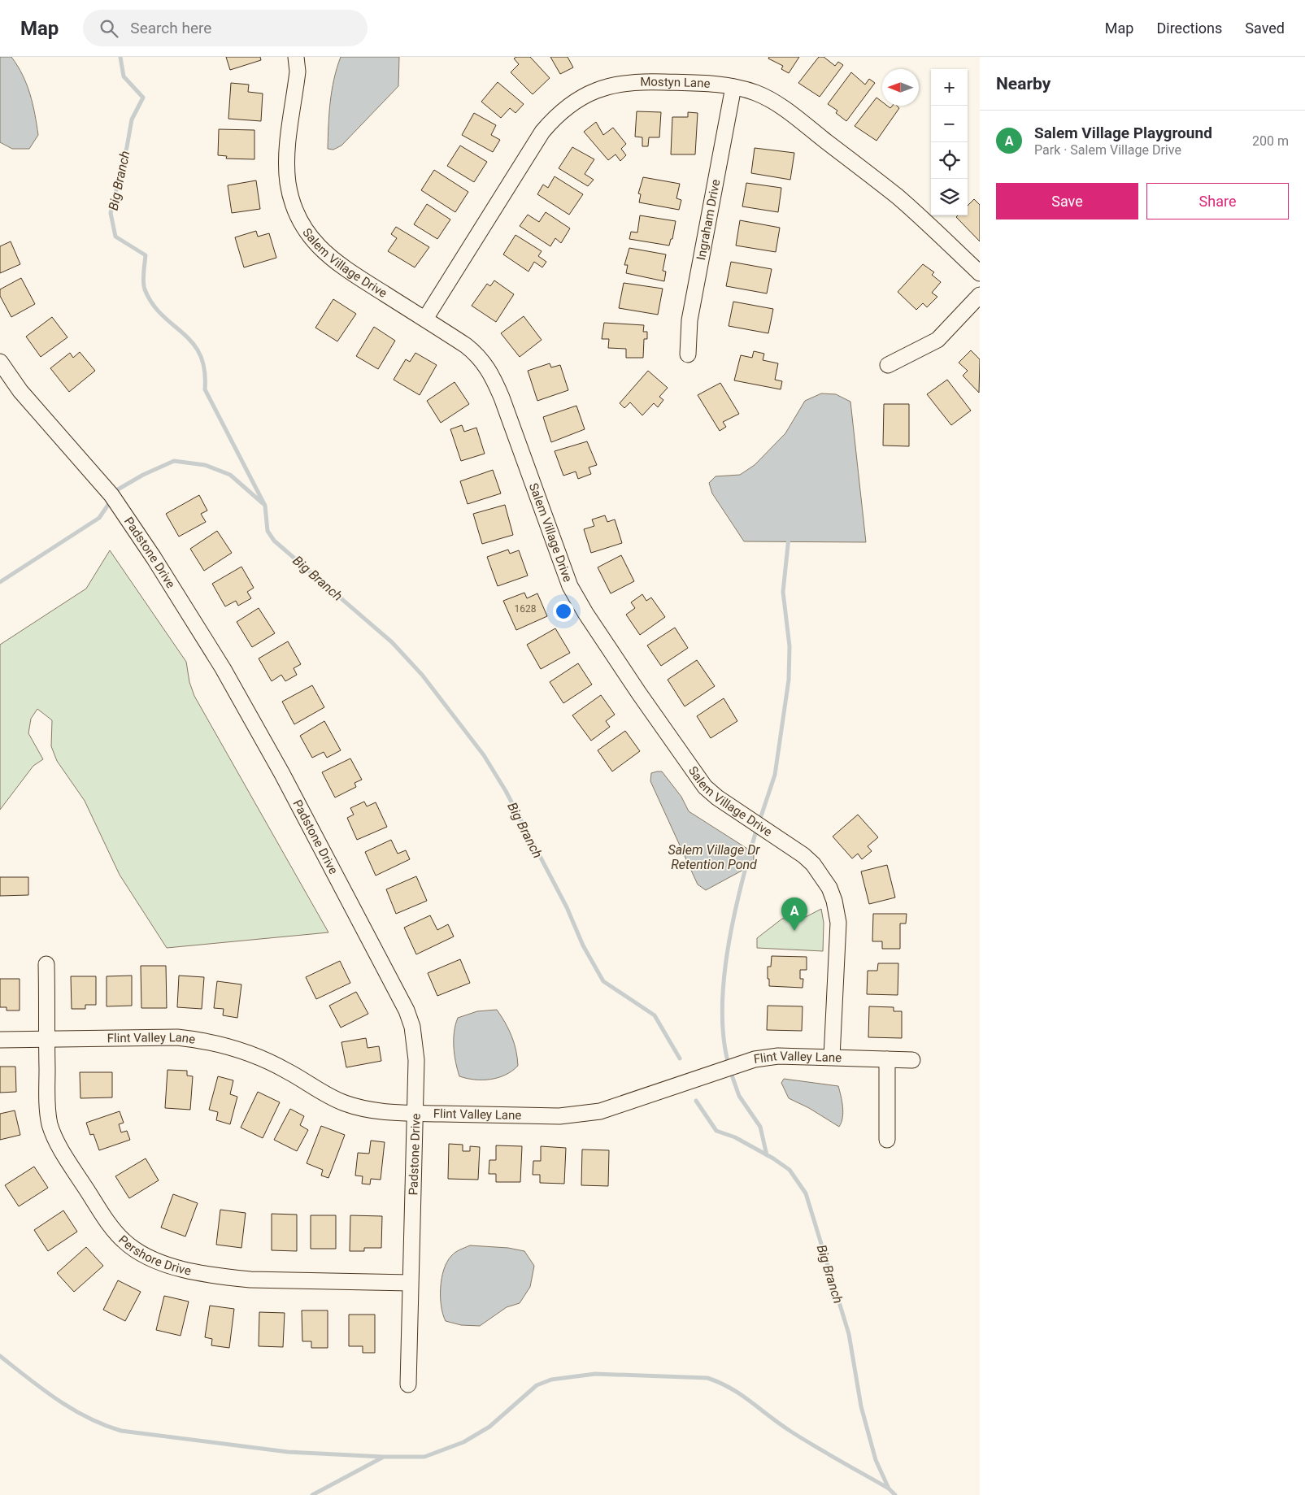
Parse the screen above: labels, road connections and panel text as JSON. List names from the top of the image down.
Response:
{
  "streets": {
    "street": [
      "Mostyn Lane",
      "Ingraham Drive",
      "Salem Village Drive",
      "Padstone Drive",
      "Flint Valley Lane",
      "Pershore Drive"
    ]
  },
  "crossings": [
    ["Mostyn Lane", "Ingraham Drive"],
    ["Mostyn Lane", "Salem Village Drive"],
    ["Salem Village Drive", "Flint Valley Lane"],
    ["Padstone Drive", "Flint Valley Lane"],
    ["Padstone Drive", "Pershore Drive"],
    ["Flint Valley Lane", "Pershore Drive"]
  ],
  "water": ["Big Branch", "Salem Village Dr Retention Pond"],
  "house_numbers": ["1628"],
  "north": "left",
  "page": {
    "header": "Map",
    "search": "Search here",
    "nav": ["Map", "Directions", "Saved"],
    "heading": "Nearby",
    "map_buttons": ["+", "−"],
    "list": [
      {
        "mark": "A",
        "name": "Salem Village Playground",
        "note": "Park · Salem Village Drive",
        "value": "200 m"
      }
    ],
    "buttons": ["Save", "Share"],
    "pins": "A"
  }
}
